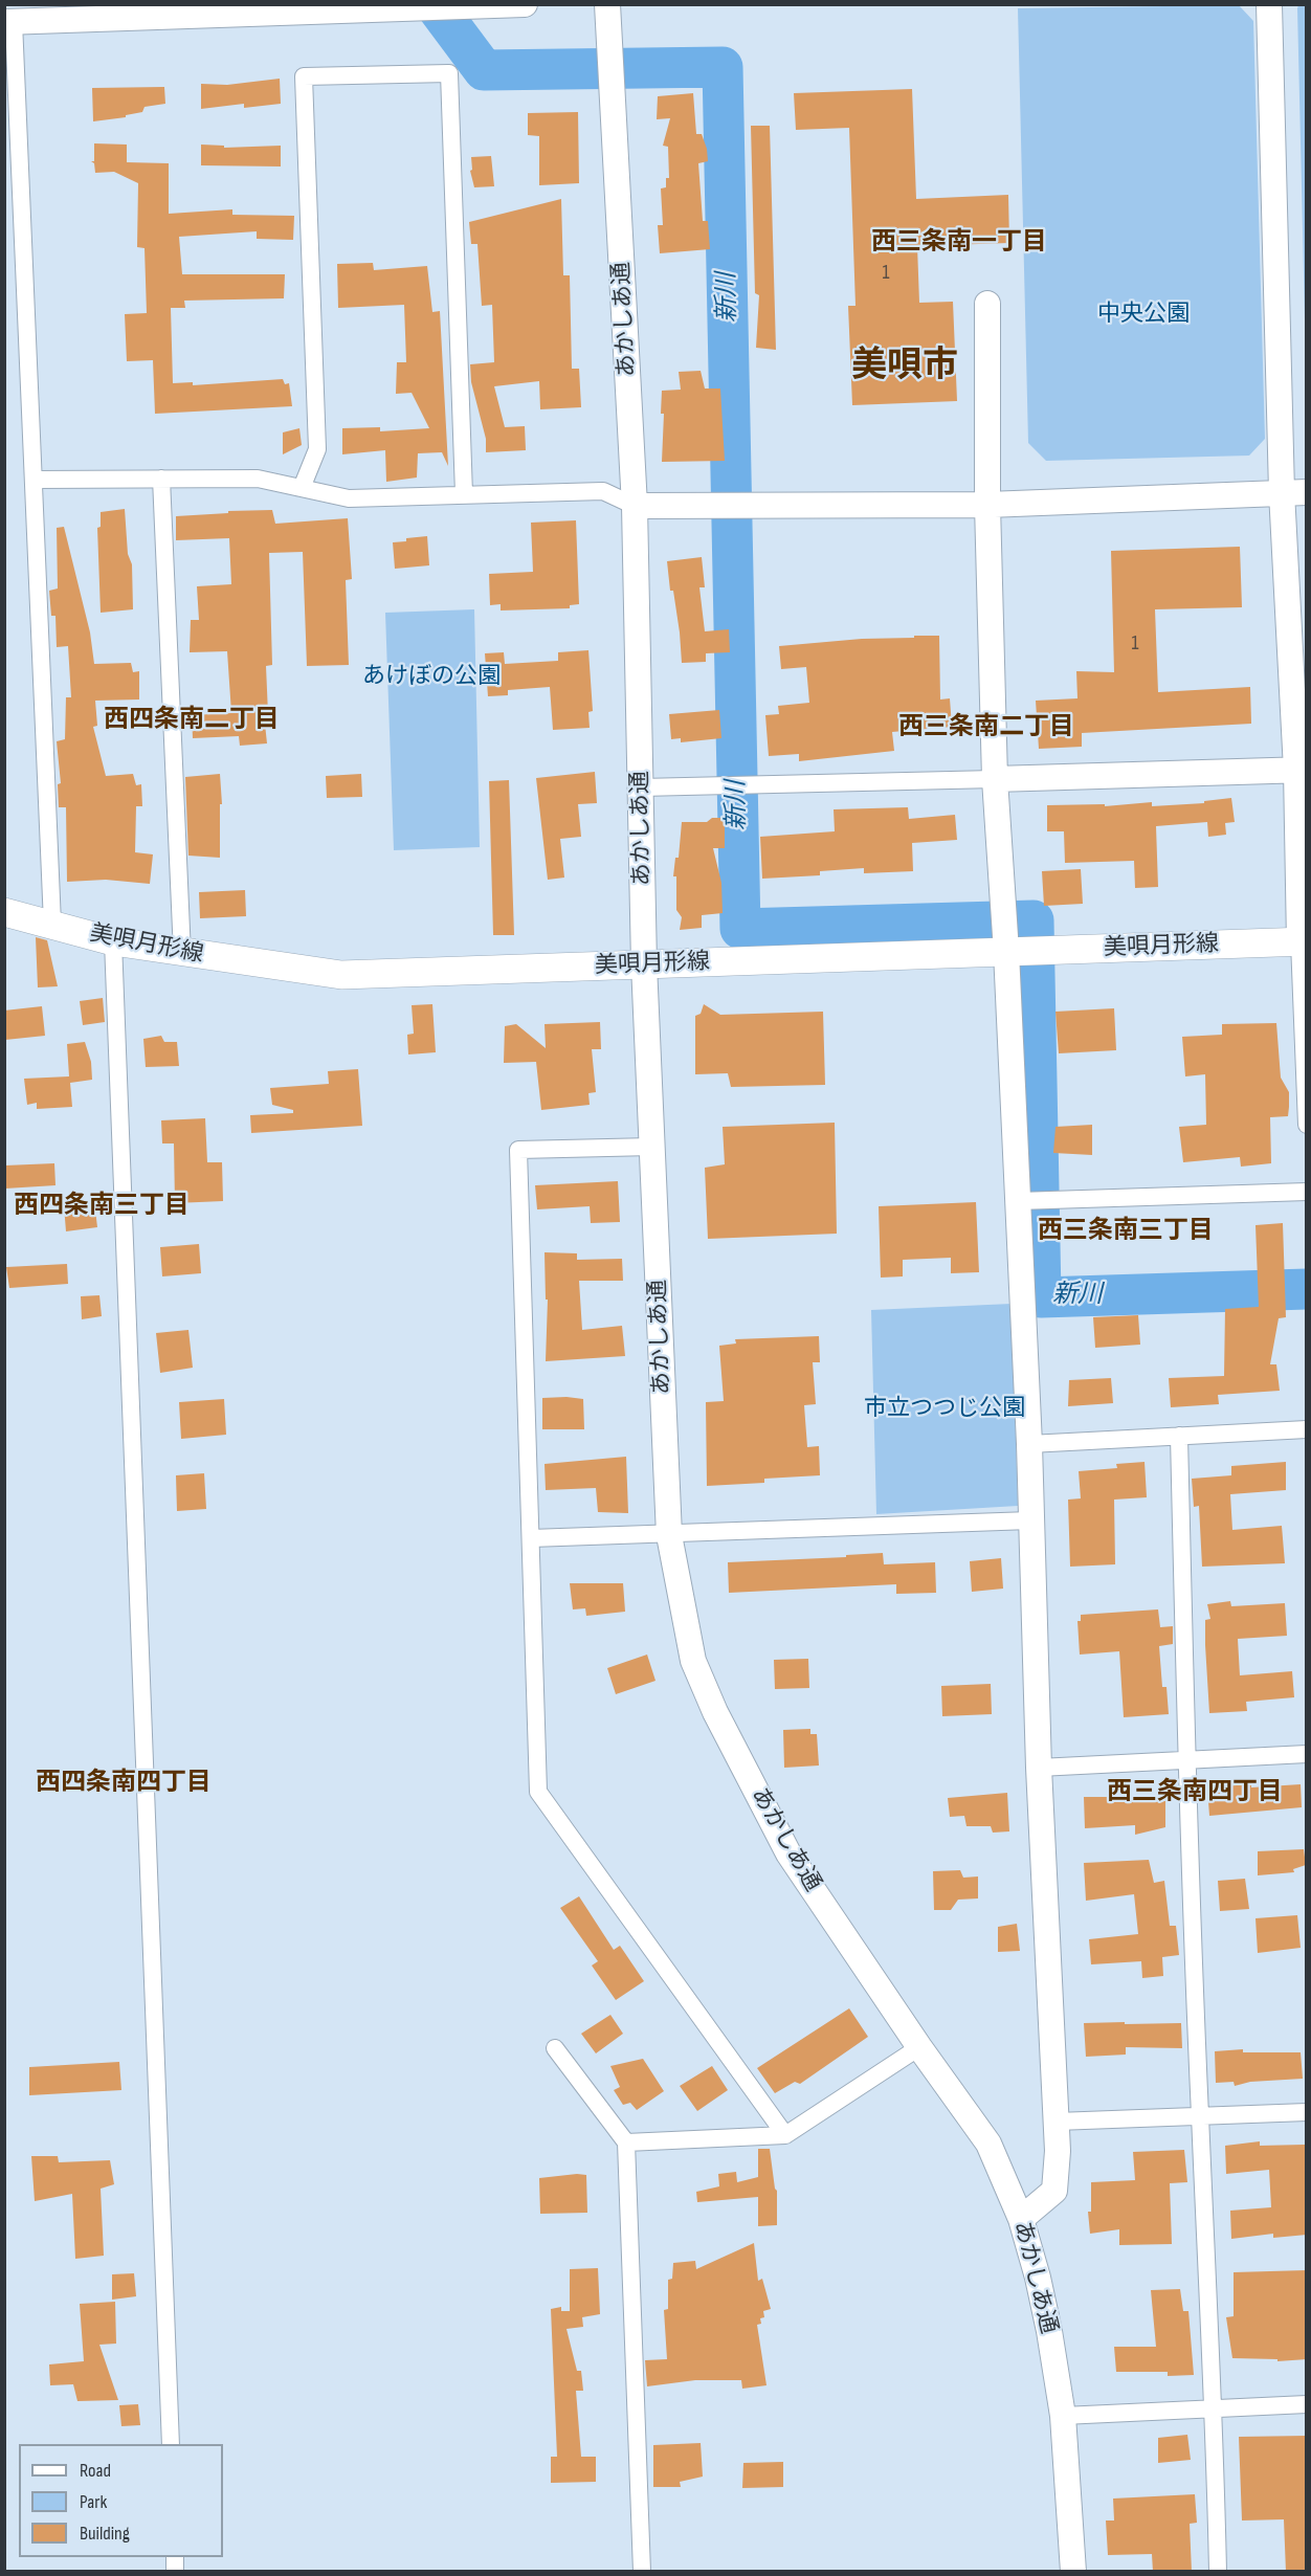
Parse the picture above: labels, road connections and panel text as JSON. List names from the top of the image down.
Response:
{
  "streets": {
    "main road": ["美唄月形線"],
    "street": ["あかしあ通"]
  },
  "crossings": [
    ["あかしあ通", "美唄月形線"]
  ],
  "districts": [
    "西三条南一丁目",
    "美唄市",
    "西四条南二丁目",
    "西三条南二丁目",
    "西四条南三丁目",
    "西三条南三丁目",
    "西四条南四丁目",
    "西三条南四丁目"
  ],
  "water": ["新川"],
  "parks": ["中央公園", "あけぼの公園", "市立つつじ公園"],
  "house_numbers": ["1", "1"],
  "legend": ["Road", "Park", "Building"]
}
